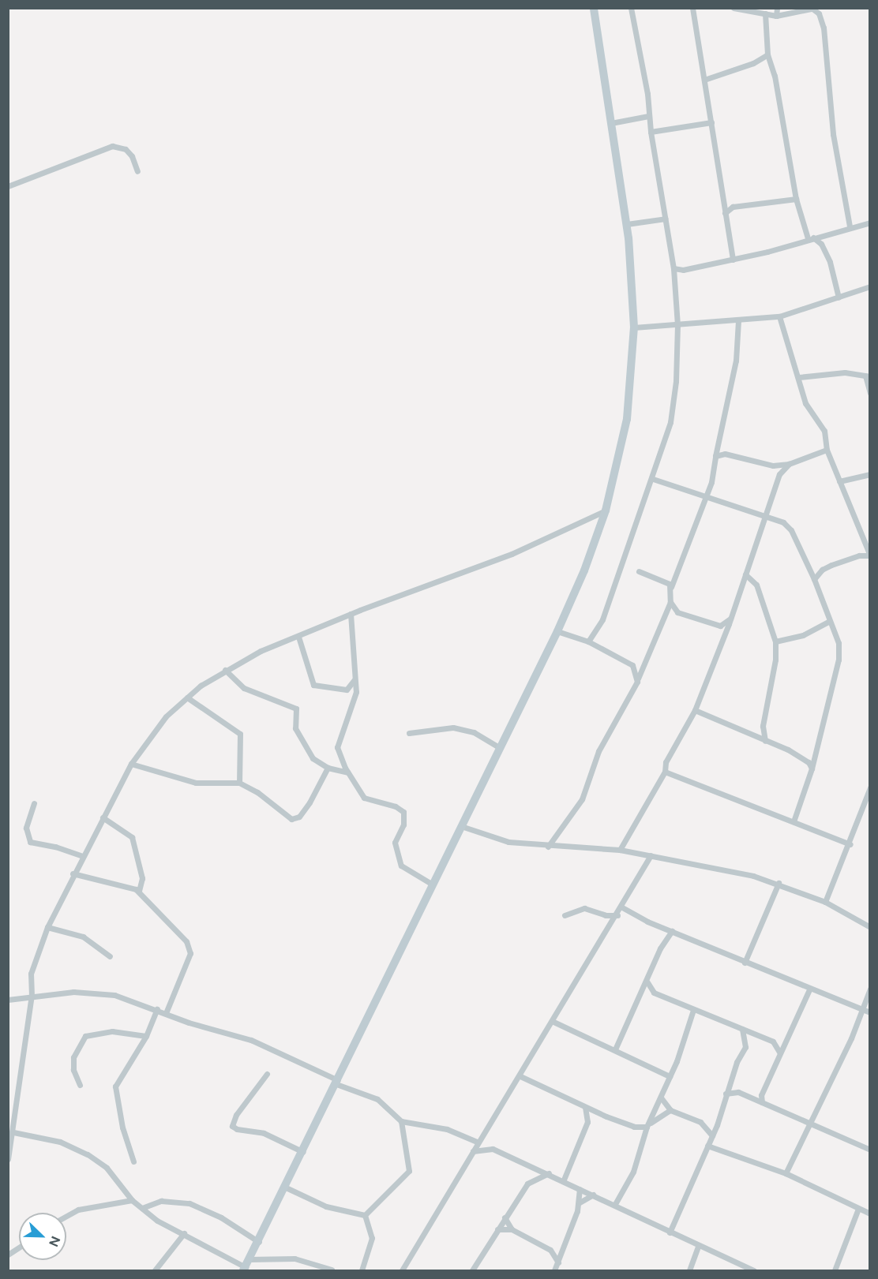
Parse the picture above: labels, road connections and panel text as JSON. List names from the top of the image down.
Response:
{
  "north": "bottom right"
}
